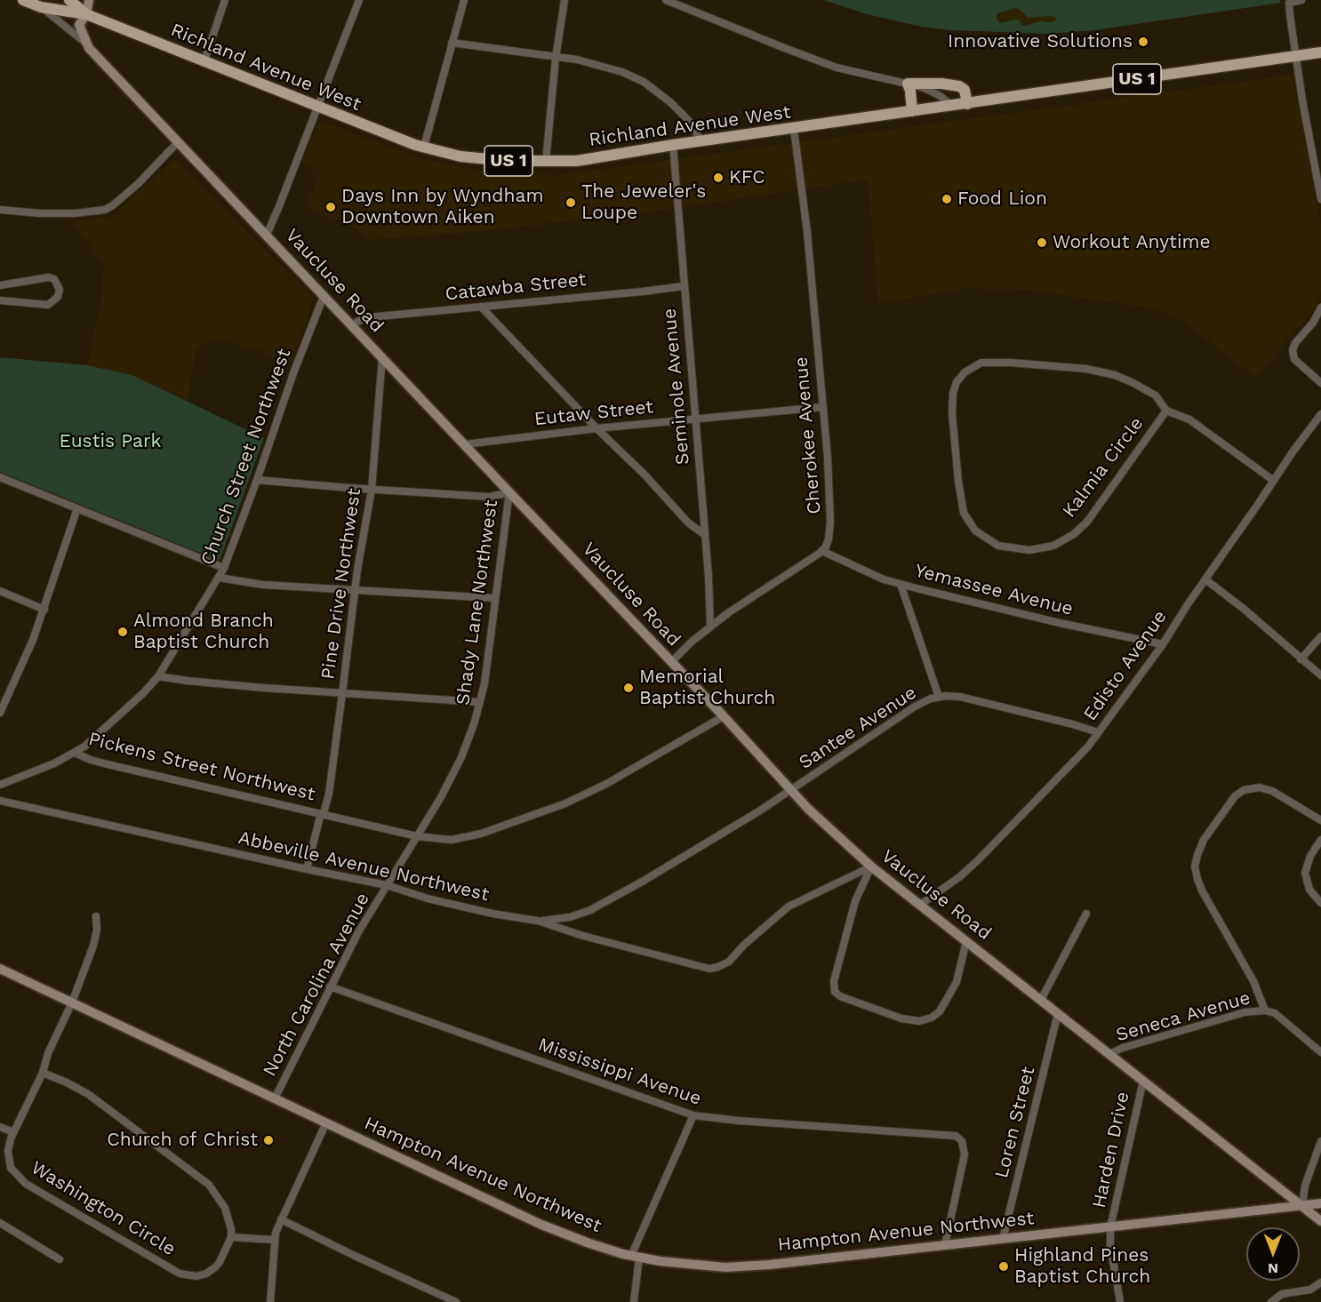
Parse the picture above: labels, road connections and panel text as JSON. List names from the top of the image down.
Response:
{
  "streets": {
    "main road": ["Richland Avenue West", "US 1"],
    "street": [
      "Vaucluse Road",
      "Catawba Street",
      "Seminole Avenue",
      "Eutaw Street",
      "Cherokee Avenue",
      "Church Street Northwest",
      "Kalmia Circle",
      "Pine Drive Northwest",
      "Yemassee Avenue",
      "Shady Lane Northwest",
      "Edisto Avenue",
      "Santee Avenue",
      "Pickens Street Northwest",
      "Abbeville Avenue Northwest",
      "North Carolina Avenue",
      "Seneca Avenue",
      "Mississippi Avenue",
      "Loren Street",
      "Harden Drive",
      "Hampton Avenue Northwest",
      "Washington Circle"
    ]
  },
  "crossings": [
    ["Richland Avenue West", "Seminole Avenue"],
    ["Richland Avenue West", "Cherokee Avenue"],
    ["Vaucluse Road", "Catawba Street"],
    ["Vaucluse Road", "Eutaw Street"],
    ["Vaucluse Road", "Church Street Northwest"],
    ["Vaucluse Road", "Pine Drive Northwest"],
    ["Vaucluse Road", "Shady Lane Northwest"],
    ["Vaucluse Road", "Edisto Avenue"],
    ["Vaucluse Road", "Santee Avenue"],
    ["Vaucluse Road", "Pickens Street Northwest"],
    ["Vaucluse Road", "Abbeville Avenue Northwest"],
    ["Vaucluse Road", "Seneca Avenue"],
    ["Vaucluse Road", "Loren Street"],
    ["Vaucluse Road", "Harden Drive"],
    ["Vaucluse Road", "Hampton Avenue Northwest"],
    ["Catawba Street", "Seminole Avenue"],
    ["Seminole Avenue", "Eutaw Street"],
    ["Eutaw Street", "Cherokee Avenue"],
    ["Cherokee Avenue", "Yemassee Avenue"],
    ["Church Street Northwest", "Pickens Street Northwest"],
    ["Kalmia Circle", "Edisto Avenue"],
    ["Pine Drive Northwest", "Pickens Street Northwest"],
    ["Pine Drive Northwest", "Abbeville Avenue Northwest"],
    ["Yemassee Avenue", "Edisto Avenue"],
    ["Shady Lane Northwest", "Pickens Street Northwest"],
    ["Shady Lane Northwest", "Abbeville Avenue Northwest"],
    ["Shady Lane Northwest", "North Carolina Avenue"],
    ["Edisto Avenue", "Santee Avenue"],
    ["Santee Avenue", "Abbeville Avenue Northwest"],
    ["Abbeville Avenue Northwest", "North Carolina Avenue"],
    ["North Carolina Avenue", "Mississippi Avenue"],
    ["North Carolina Avenue", "Hampton Avenue Northwest"],
    ["Mississippi Avenue", "Hampton Avenue Northwest"],
    ["Loren Street", "Hampton Avenue Northwest"],
    ["Harden Drive", "Hampton Avenue Northwest"],
    ["Hampton Avenue Northwest", "Washington Circle"]
  ],
  "parks": ["Eustis Park"],
  "places": [
    "Innovative Solutions",
    "KFC",
    "Food Lion",
    "The Jeweler's Loupe",
    "Days Inn by Wyndham Downtown Aiken",
    "Workout Anytime",
    "Almond Branch Baptist Church",
    "Memorial Baptist Church",
    "Church of Christ",
    "Highland Pines Baptist Church"
  ],
  "north": "bottom"
}
